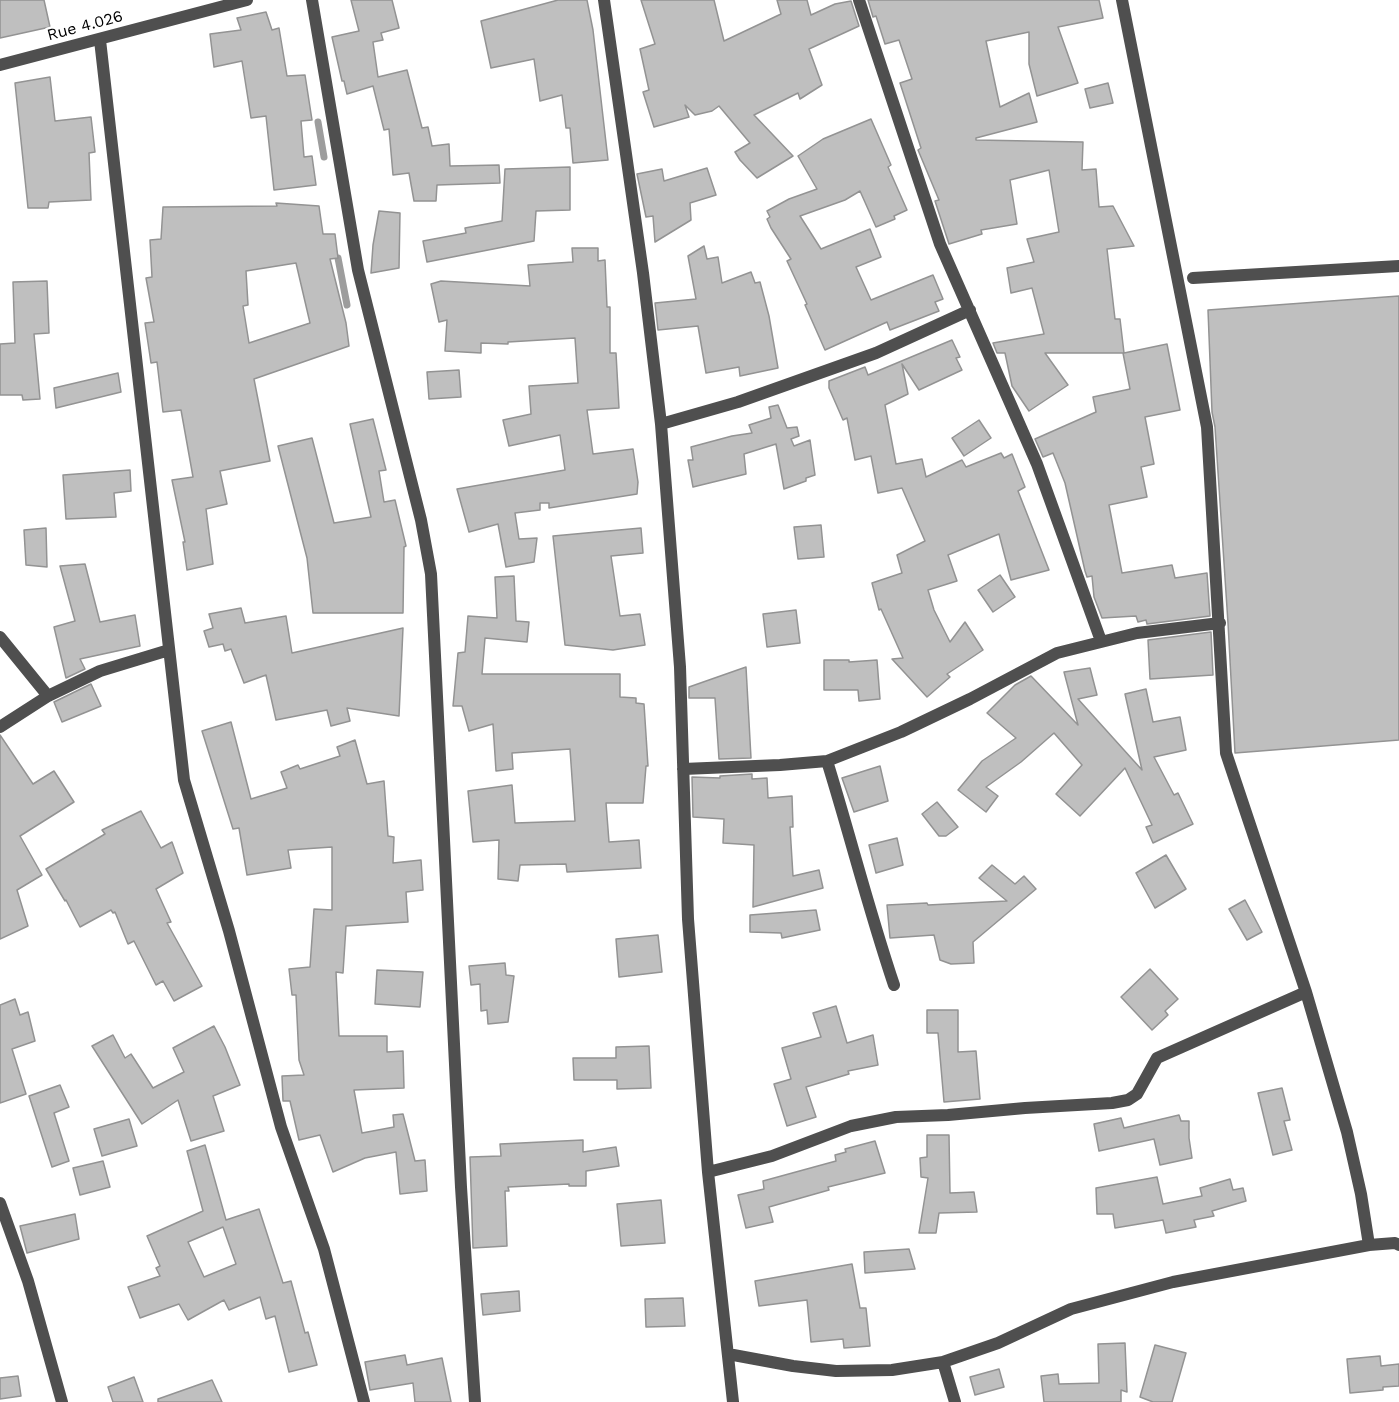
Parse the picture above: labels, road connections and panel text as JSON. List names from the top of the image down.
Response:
{
  "streets": {
    "street": ["Rue 4.026"]
  }
}
